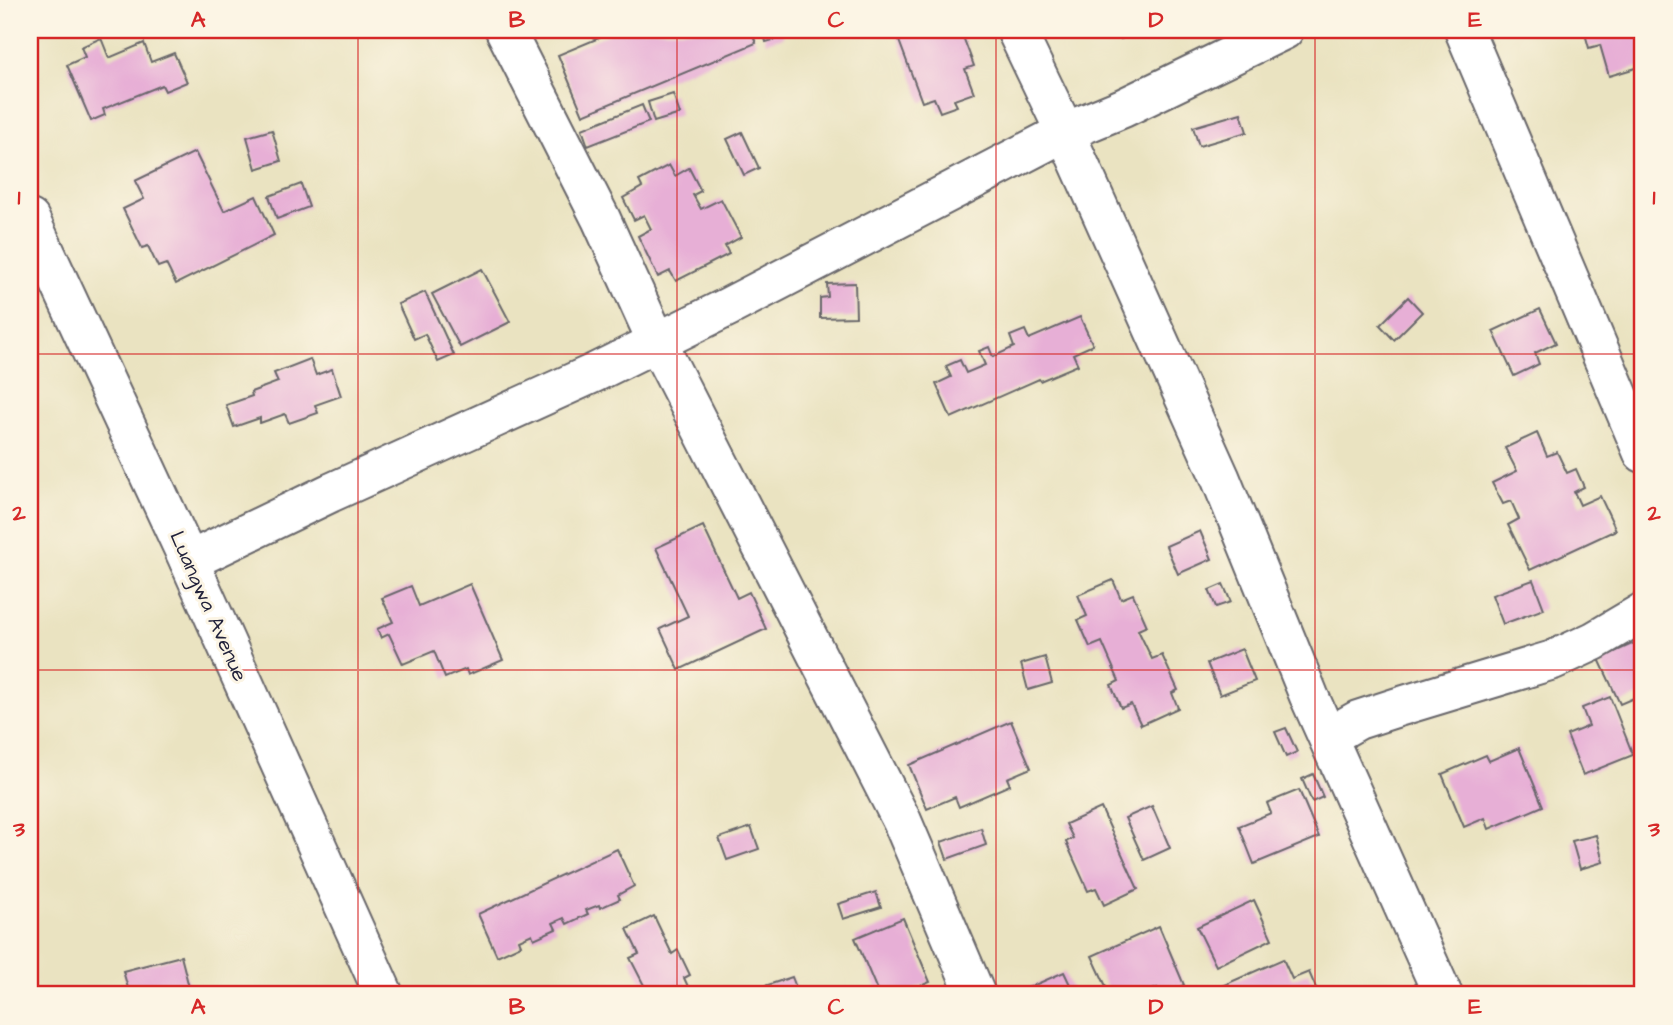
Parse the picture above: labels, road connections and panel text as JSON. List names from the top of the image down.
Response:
{
  "streets": {
    "street": ["Luangwa Avenue"]
  },
  "grid": {
    "columns": [
      "A",
      "B",
      "C",
      "D",
      "E"
    ],
    "rows": ["1", "2", "3"]
  }
}
